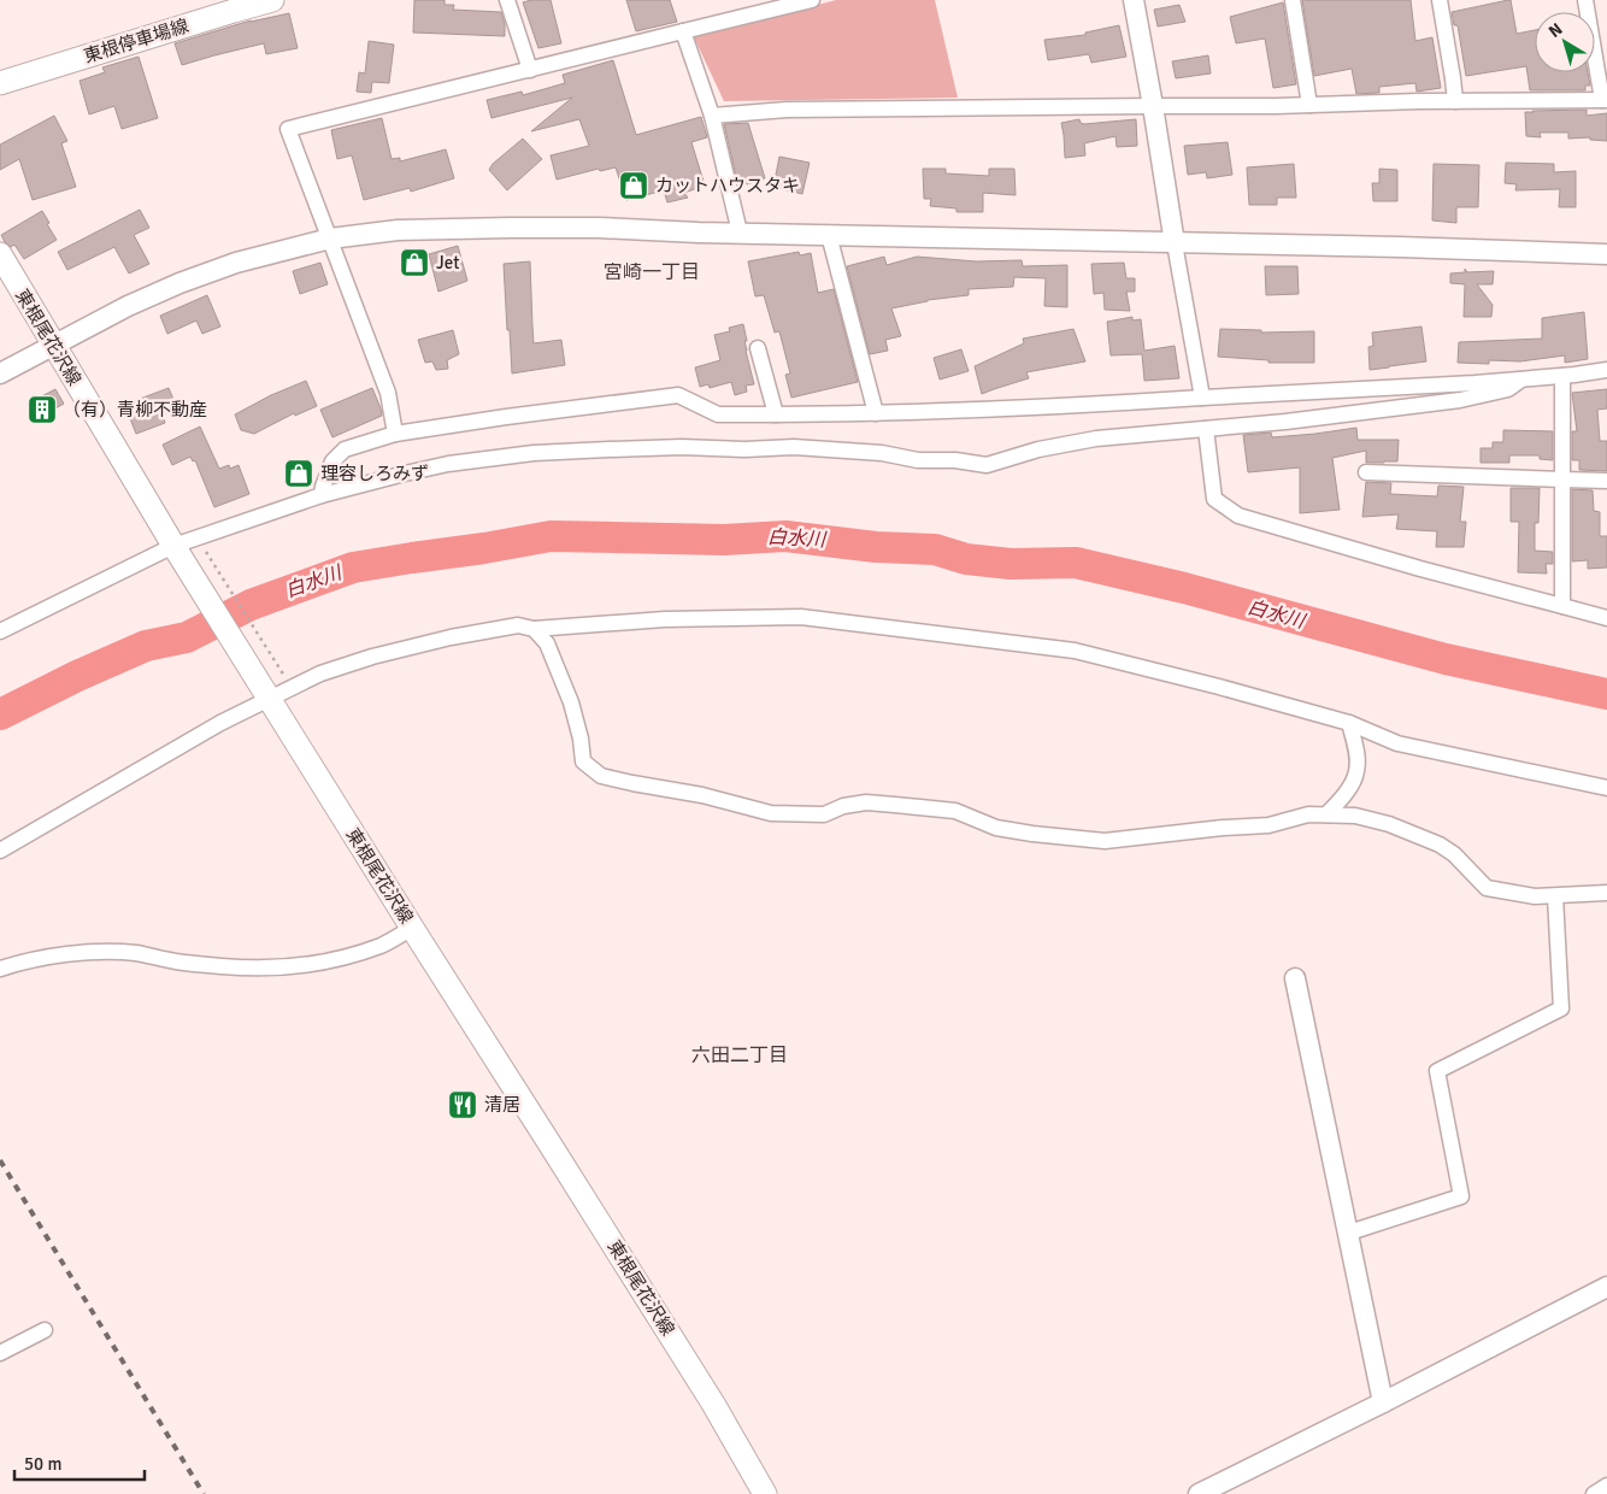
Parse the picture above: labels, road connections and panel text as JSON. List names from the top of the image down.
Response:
{
  "streets": {
    "main road": ["東根停車場線", "東根尾花沢線"]
  },
  "districts": ["宮崎一丁目", "六田二丁目"],
  "water": ["白水川"],
  "places": {
    "shop": ["カットハウスタキ", "Jet", "理容しろみず"],
    "building": ["（有）青柳不動産"],
    "restaurant": ["清居"]
  },
  "scale_bar": "50 m",
  "north": "top left"
}
